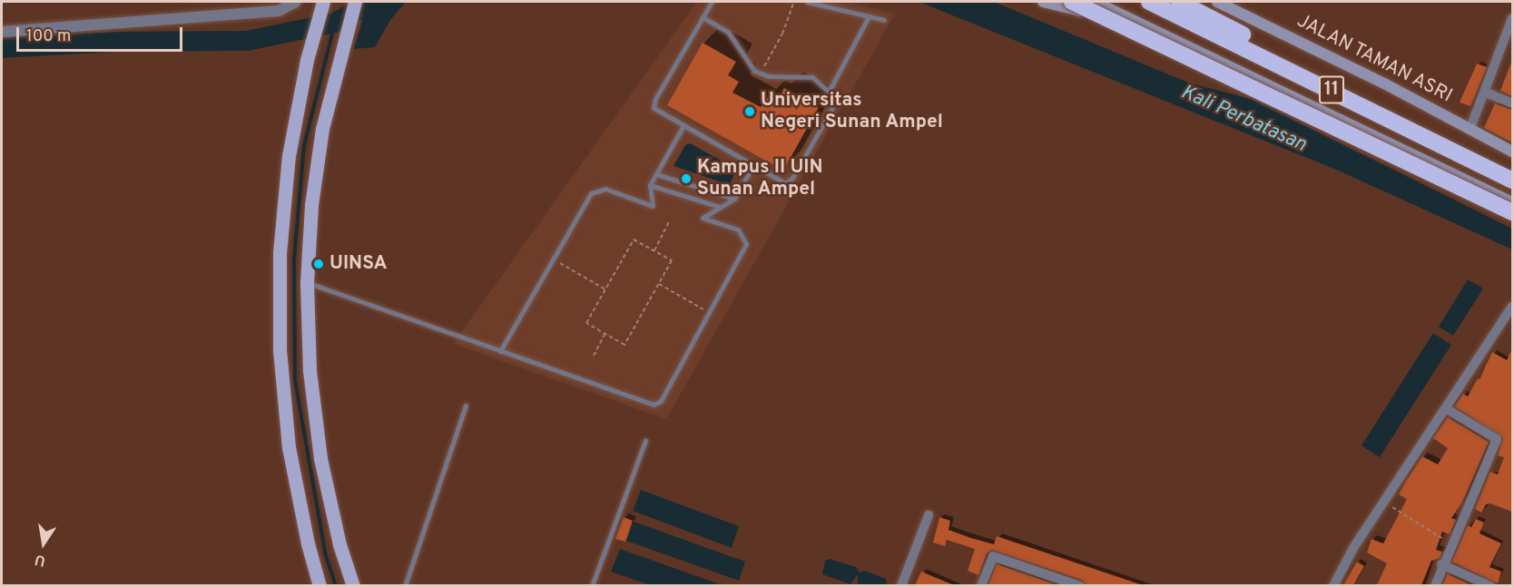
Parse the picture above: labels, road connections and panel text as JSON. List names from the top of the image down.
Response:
{
  "streets": {
    "highway": ["11"],
    "main road": ["JALAN TAMAN ASRI"]
  },
  "water": ["Kali Perbatasan"],
  "places": ["Universitas Negeri Sunan Ampel", "Kampus II UIN Sunan Ampel", "UINSA"],
  "scale_bar": "100 m",
  "north": "bottom"
}
